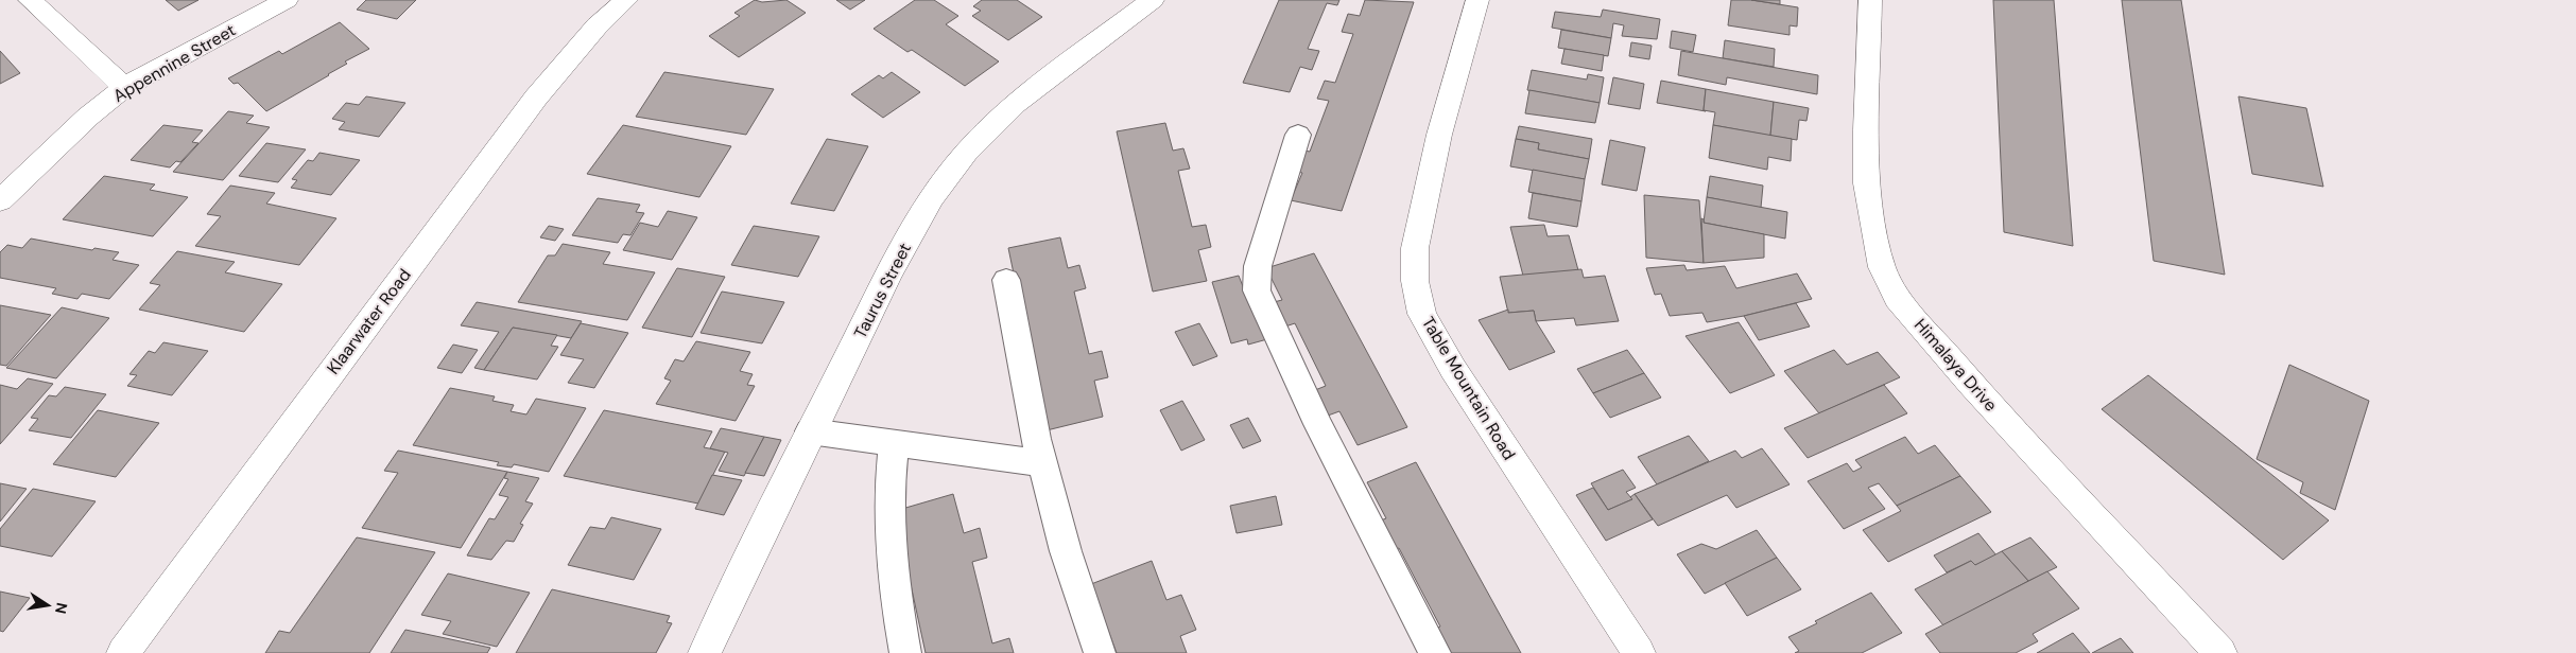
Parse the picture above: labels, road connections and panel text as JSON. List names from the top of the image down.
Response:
{
  "streets": {
    "street": [
      "Appennine Street",
      "Taurus Street",
      "Klaarwater Road",
      "Himalaya Drive",
      "Table Mountain Road"
    ]
  },
  "north": "right"
}
